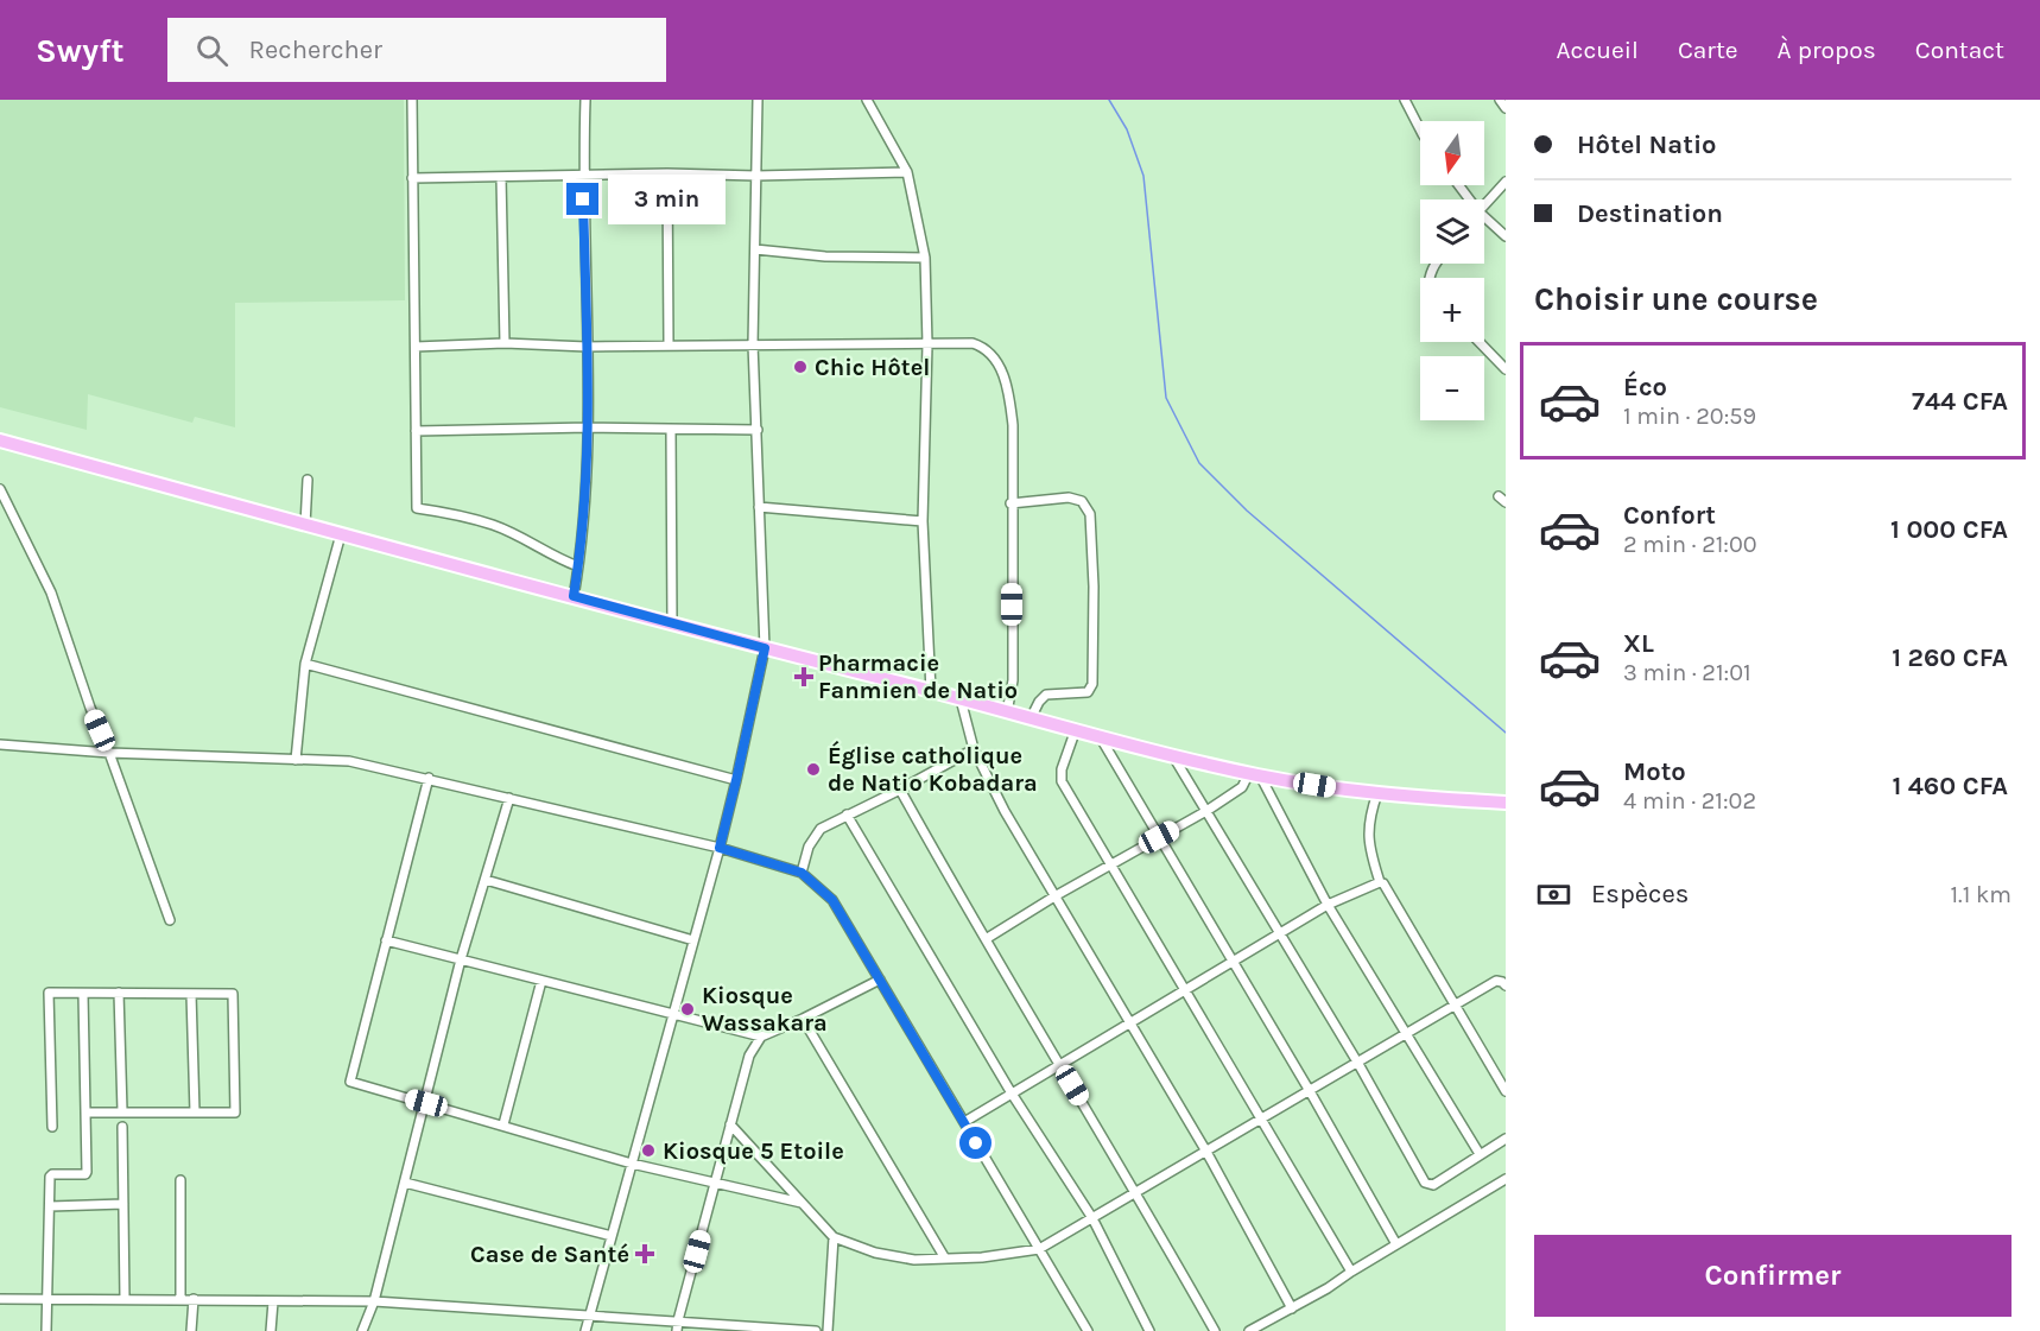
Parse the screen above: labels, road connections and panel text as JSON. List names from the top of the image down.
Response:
{
  "places": {
    "other": [
      "Chic Hôtel",
      "Église catholique de Natio Kobadara",
      "Kiosque Wassakara",
      "Kiosque 5 Etoile"
    ],
    "health": ["Pharmacie Fanmien de Natio", "Case de Santé"]
  },
  "north": "bottom",
  "page": {
    "header": "Swyft",
    "search": "Rechercher",
    "nav": [
      "Accueil",
      "Carte",
      "À propos",
      "Contact"
    ],
    "banner": ["Hôtel Natio", "Destination"],
    "map_buttons": ["+", "−"],
    "bubble": "3 min",
    "heading": "Choisir une course",
    "list": [
      {
        "name": "Éco",
        "note": "1 min · 20:59",
        "value": "744 CFA"
      },
      {
        "name": "Confort",
        "note": "2 min · 21:00",
        "value": "1 000 CFA"
      },
      {
        "name": "XL",
        "note": "3 min · 21:01",
        "value": "1 260 CFA"
      },
      {
        "name": "Moto",
        "note": "4 min · 21:02",
        "value": "1 460 CFA"
      }
    ],
    "pay": ["Espèces", "1.1 km"],
    "buttons": "Confirmer"
  }
}
